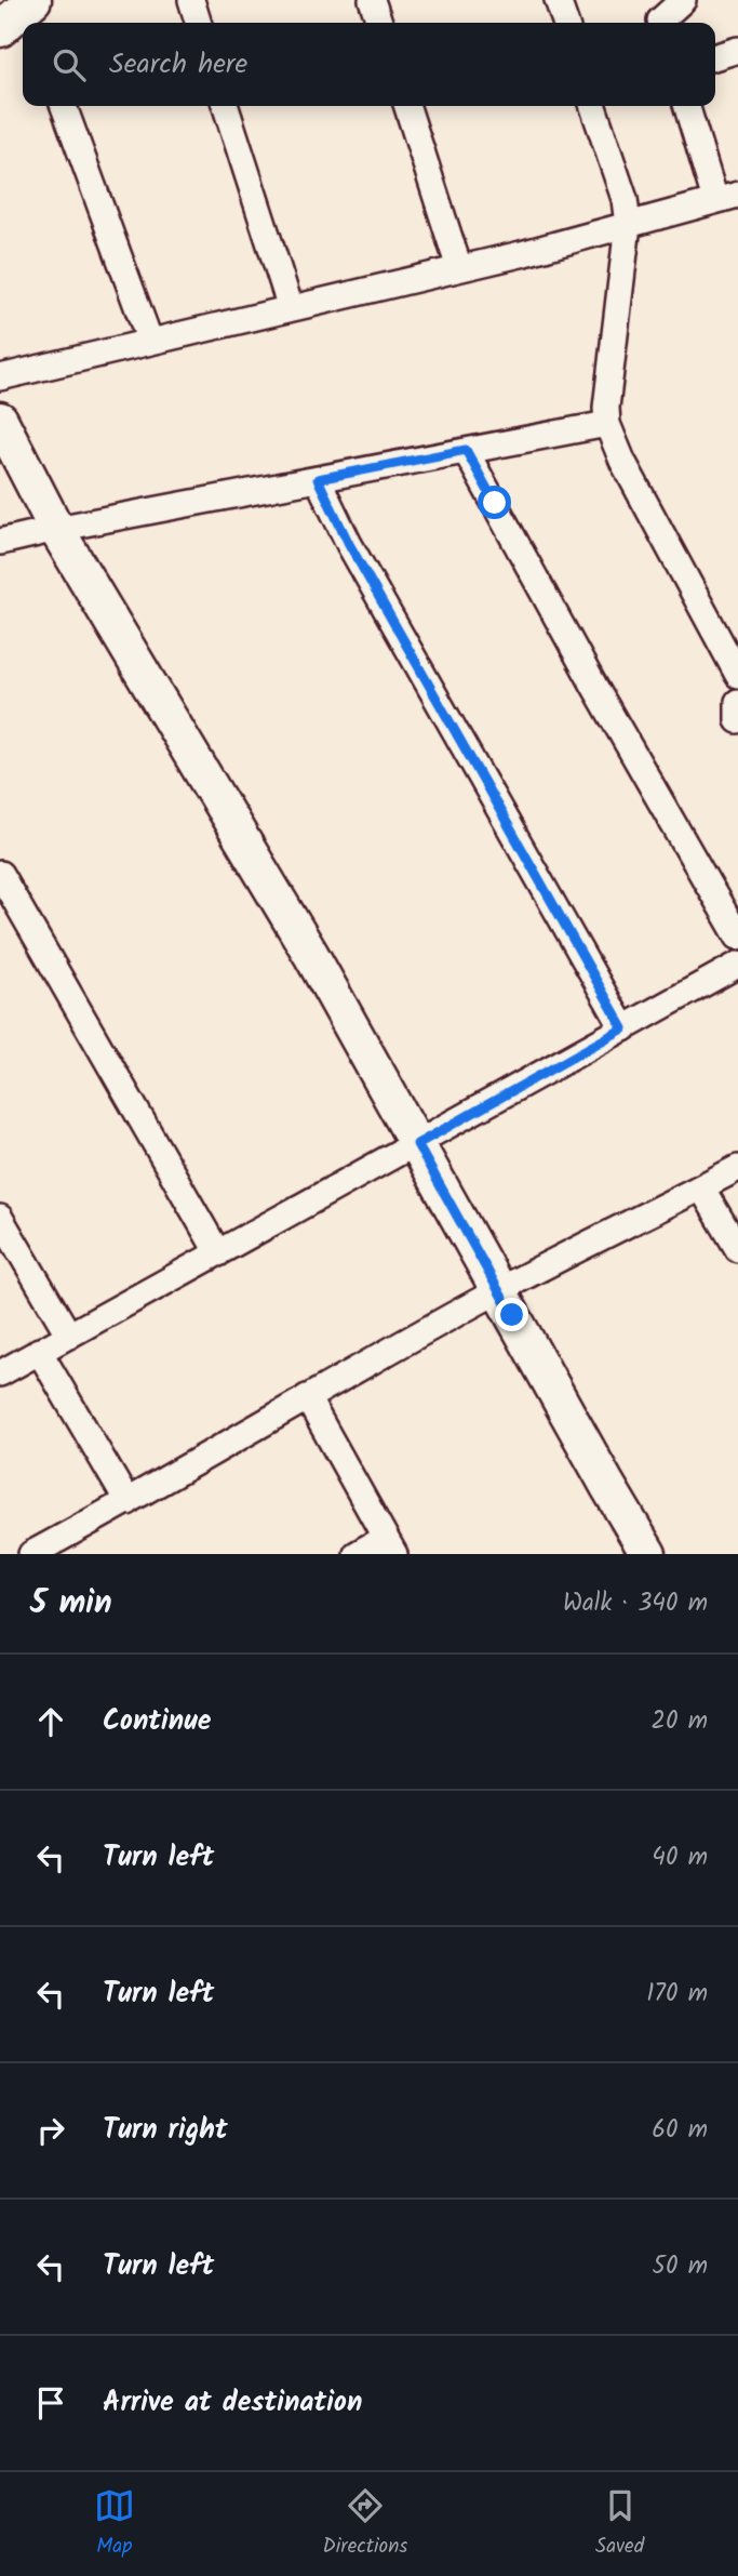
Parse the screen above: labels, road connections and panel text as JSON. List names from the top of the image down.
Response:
{
  "page": {
    "search": "Search here",
    "heading": ["5 min", "Walk · 340 m"],
    "list": [
      ["Continue", "20 m"],
      ["Turn left", "40 m"],
      ["Turn left", "170 m"],
      ["Turn right", "60 m"],
      ["Turn left", "50 m"],
      "Arrive at destination"
    ],
    "nav": ["Map", "Directions", "Saved"]
  }
}
